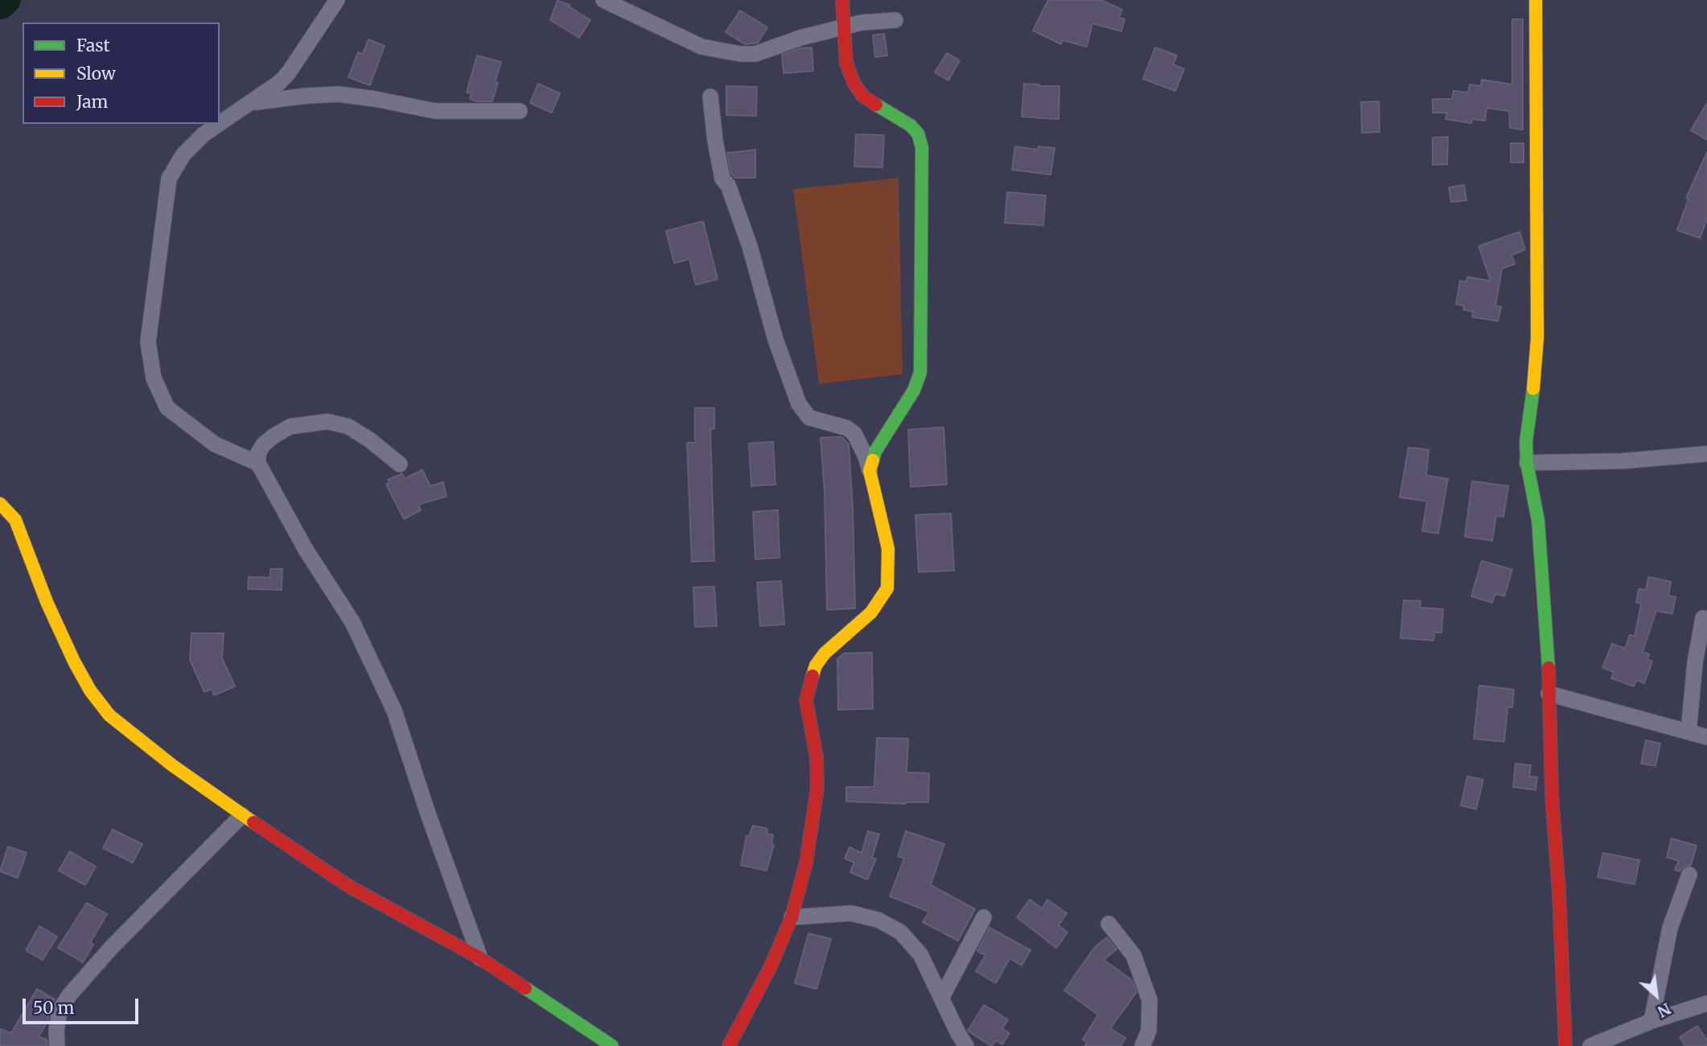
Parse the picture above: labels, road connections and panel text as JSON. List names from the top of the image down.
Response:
{
  "legend": ["Fast", "Slow", "Jam"],
  "scale_bar": "50 m",
  "north": "bottom right"
}
